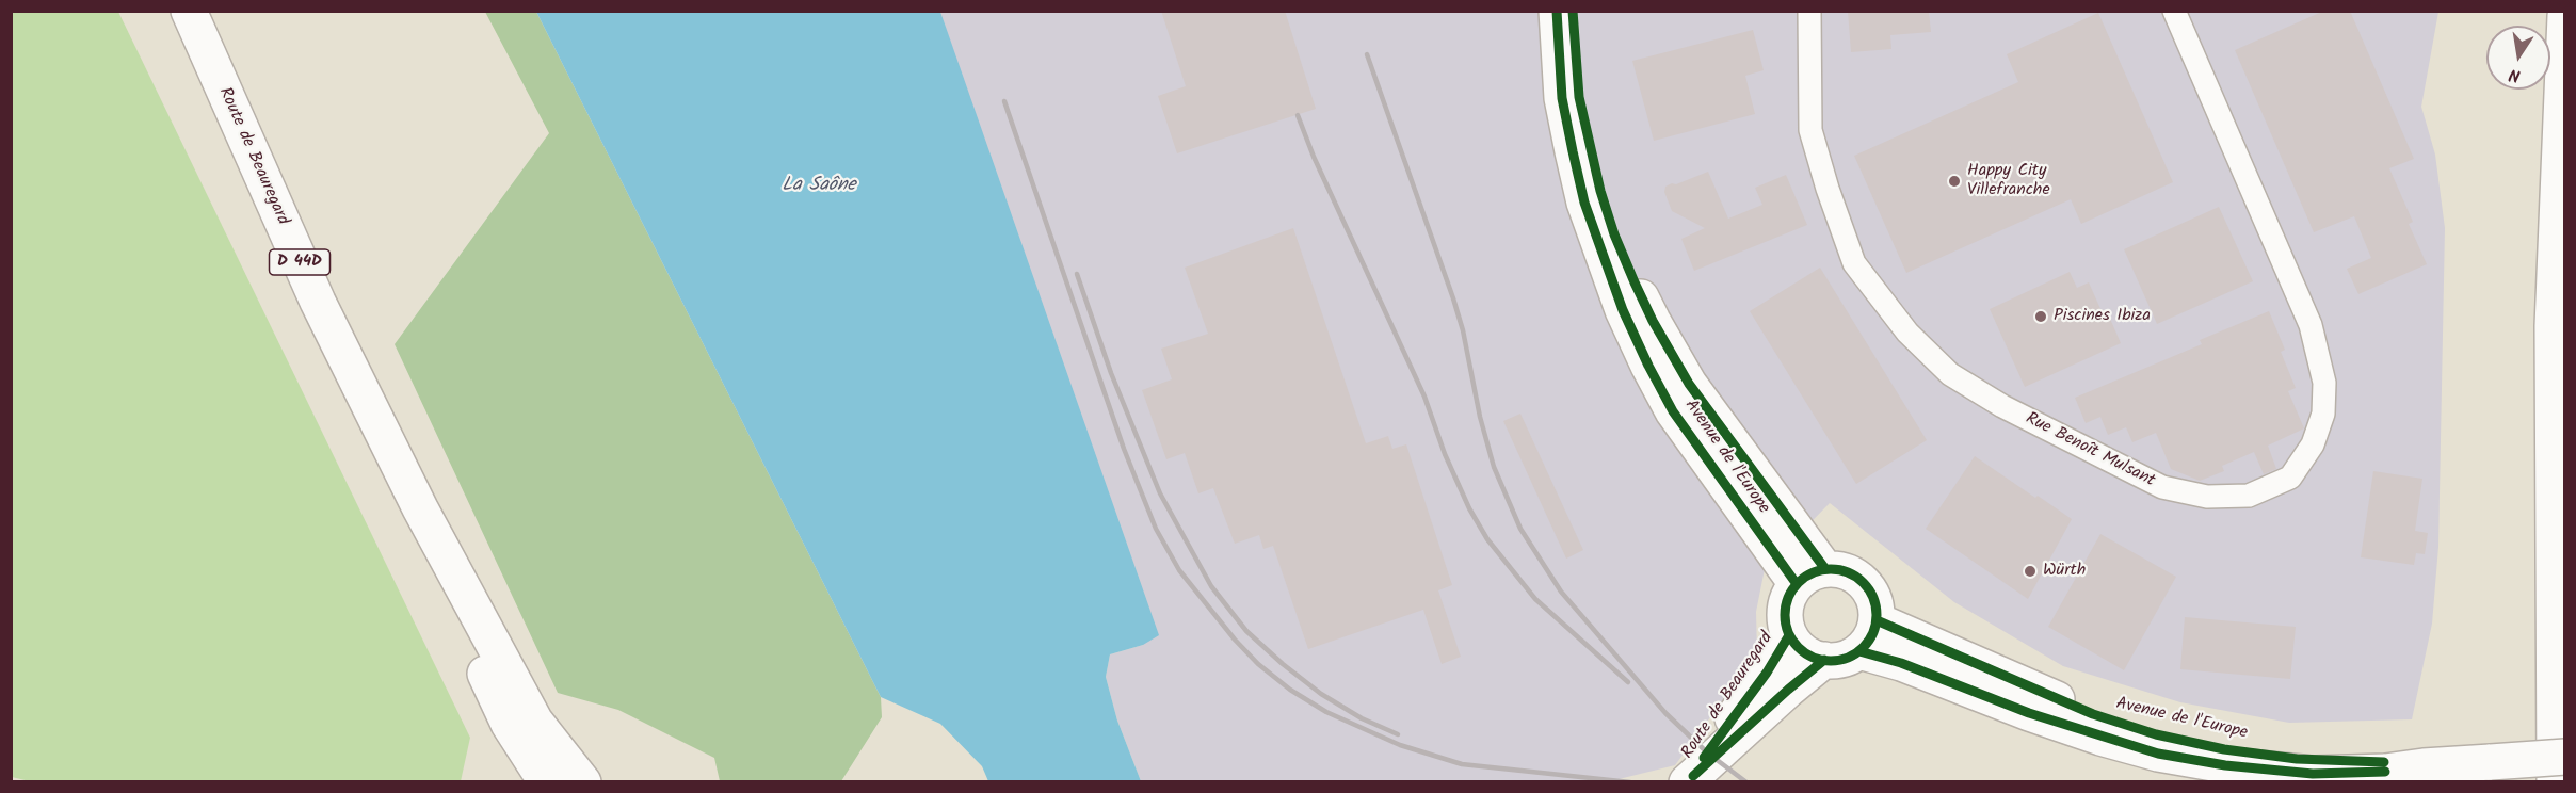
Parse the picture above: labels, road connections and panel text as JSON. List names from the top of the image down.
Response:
{
  "streets": {
    "main road": ["Route de Beauregard", "D 44D", "Avenue de l'Europe"],
    "street": ["Rue Benoît Mulsant"]
  },
  "crossings": [
    ["Route de Beauregard", "D 44D"],
    ["Route de Beauregard", "Avenue de l'Europe"]
  ],
  "water": ["La Saône"],
  "places": ["Happy City Villefranche", "Piscines Ibiza", "Würth"],
  "north": "bottom"
}
